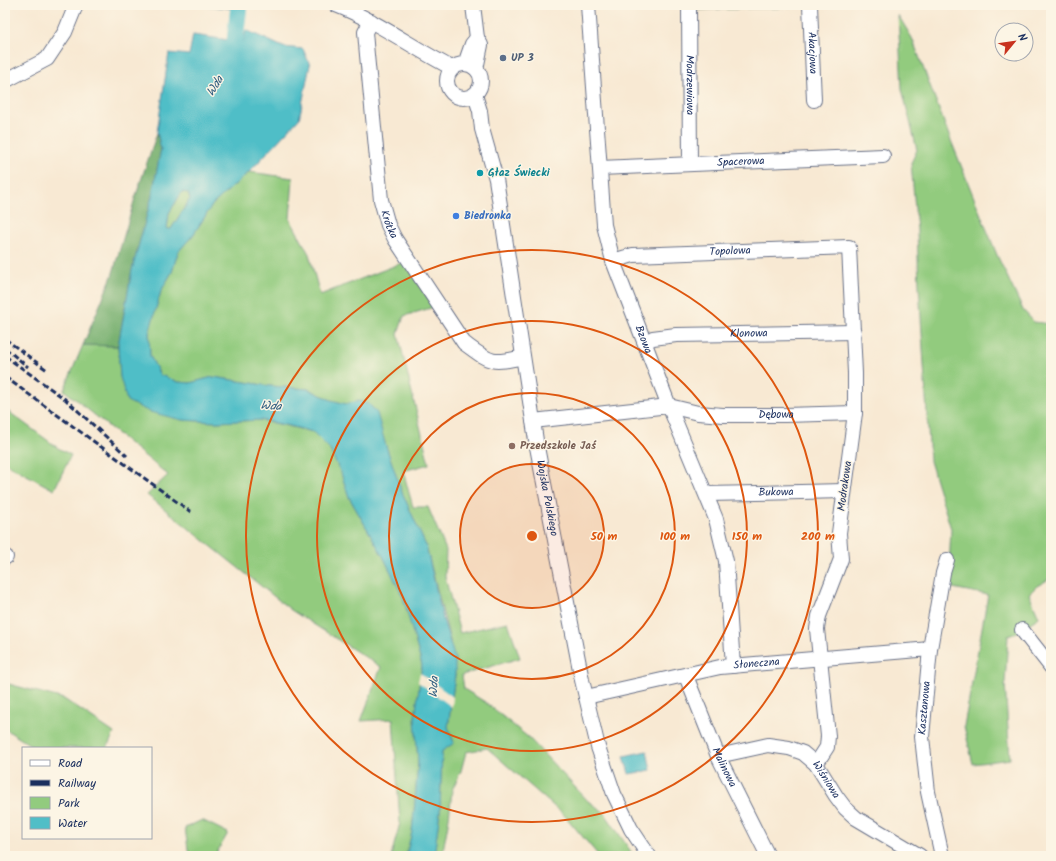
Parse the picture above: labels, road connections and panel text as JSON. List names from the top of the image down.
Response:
{
  "streets": {
    "street": [
      "Akacjowa",
      "Modrzewiowa",
      "Spacerowa",
      "Krótka",
      "Topolowa",
      "Klonowa",
      "Bzowa",
      "Dębowa",
      "Modrakowa",
      "Bukowa",
      "Wojska Polskiego",
      "Słoneczna",
      "Kasztanowa",
      "Malinowa",
      "Wiśniowa"
    ]
  },
  "crossings": [
    ["Modrzewiowa", "Spacerowa"],
    ["Spacerowa", "Bzowa"],
    ["Krótka", "Wojska Polskiego"],
    ["Topolowa", "Bzowa"],
    ["Topolowa", "Modrakowa"],
    ["Klonowa", "Bzowa"],
    ["Klonowa", "Modrakowa"],
    ["Bzowa", "Dębowa"],
    ["Bzowa", "Bukowa"],
    ["Bzowa", "Słoneczna"],
    ["Dębowa", "Modrakowa"],
    ["Modrakowa", "Bukowa"],
    ["Modrakowa", "Słoneczna"],
    ["Modrakowa", "Wiśniowa"],
    ["Wojska Polskiego", "Słoneczna"],
    ["Słoneczna", "Kasztanowa"],
    ["Słoneczna", "Malinowa"],
    ["Malinowa", "Wiśniowa"]
  ],
  "water": ["Wda"],
  "places": [
    "UP 3",
    "Głaz Świecki",
    "Biedronka",
    "Przedszkole Jaś"
  ],
  "legend": [
    "Road",
    "Railway",
    "Park",
    "Water"
  ],
  "north": "top right",
  "rings": [
    "50 m",
    "100 m",
    "150 m",
    "200 m"
  ]
}
